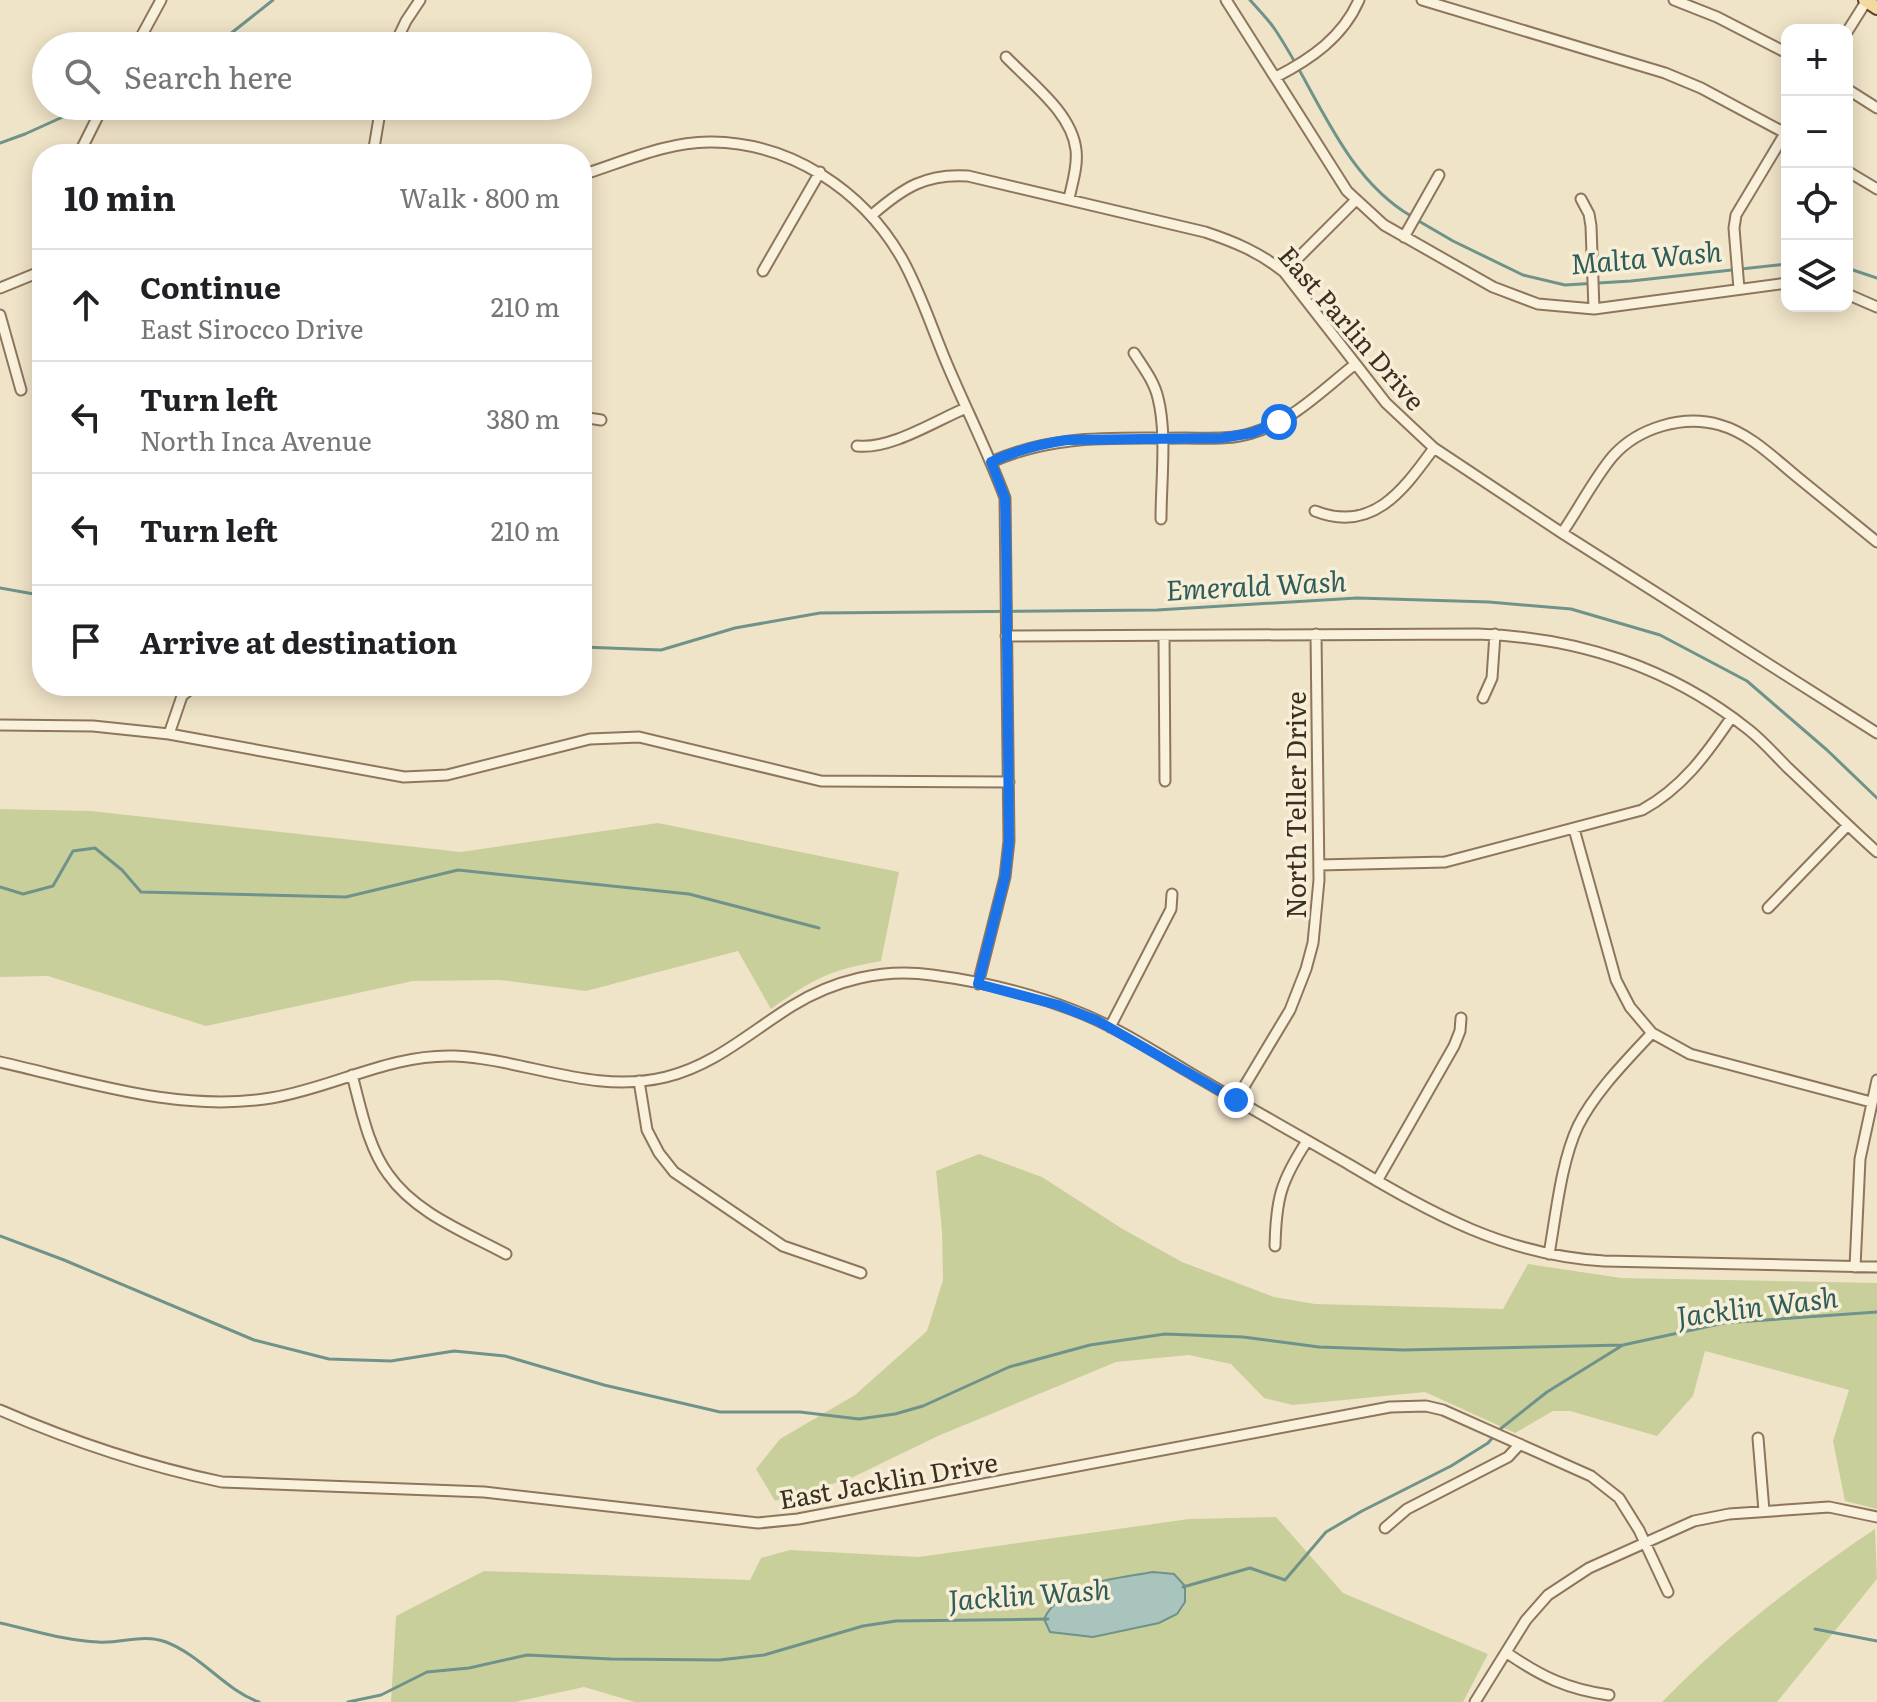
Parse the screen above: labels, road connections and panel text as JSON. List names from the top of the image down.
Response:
{
  "streets": {
    "street": ["East Parlin Drive", "North Teller Drive", "East Jacklin Drive"]
  },
  "water": ["Malta Wash", "Emerald Wash", "Jacklin Wash"],
  "page": {
    "map_buttons": ["+", "−"],
    "search": "Search here",
    "heading": ["10 min", "Walk · 800 m"],
    "list": [
      ["Continue", "East Sirocco Drive", "210 m"],
      ["Turn left", "North Inca Avenue", "380 m"],
      ["Turn left", "210 m"],
      "Arrive at destination"
    ]
  }
}
